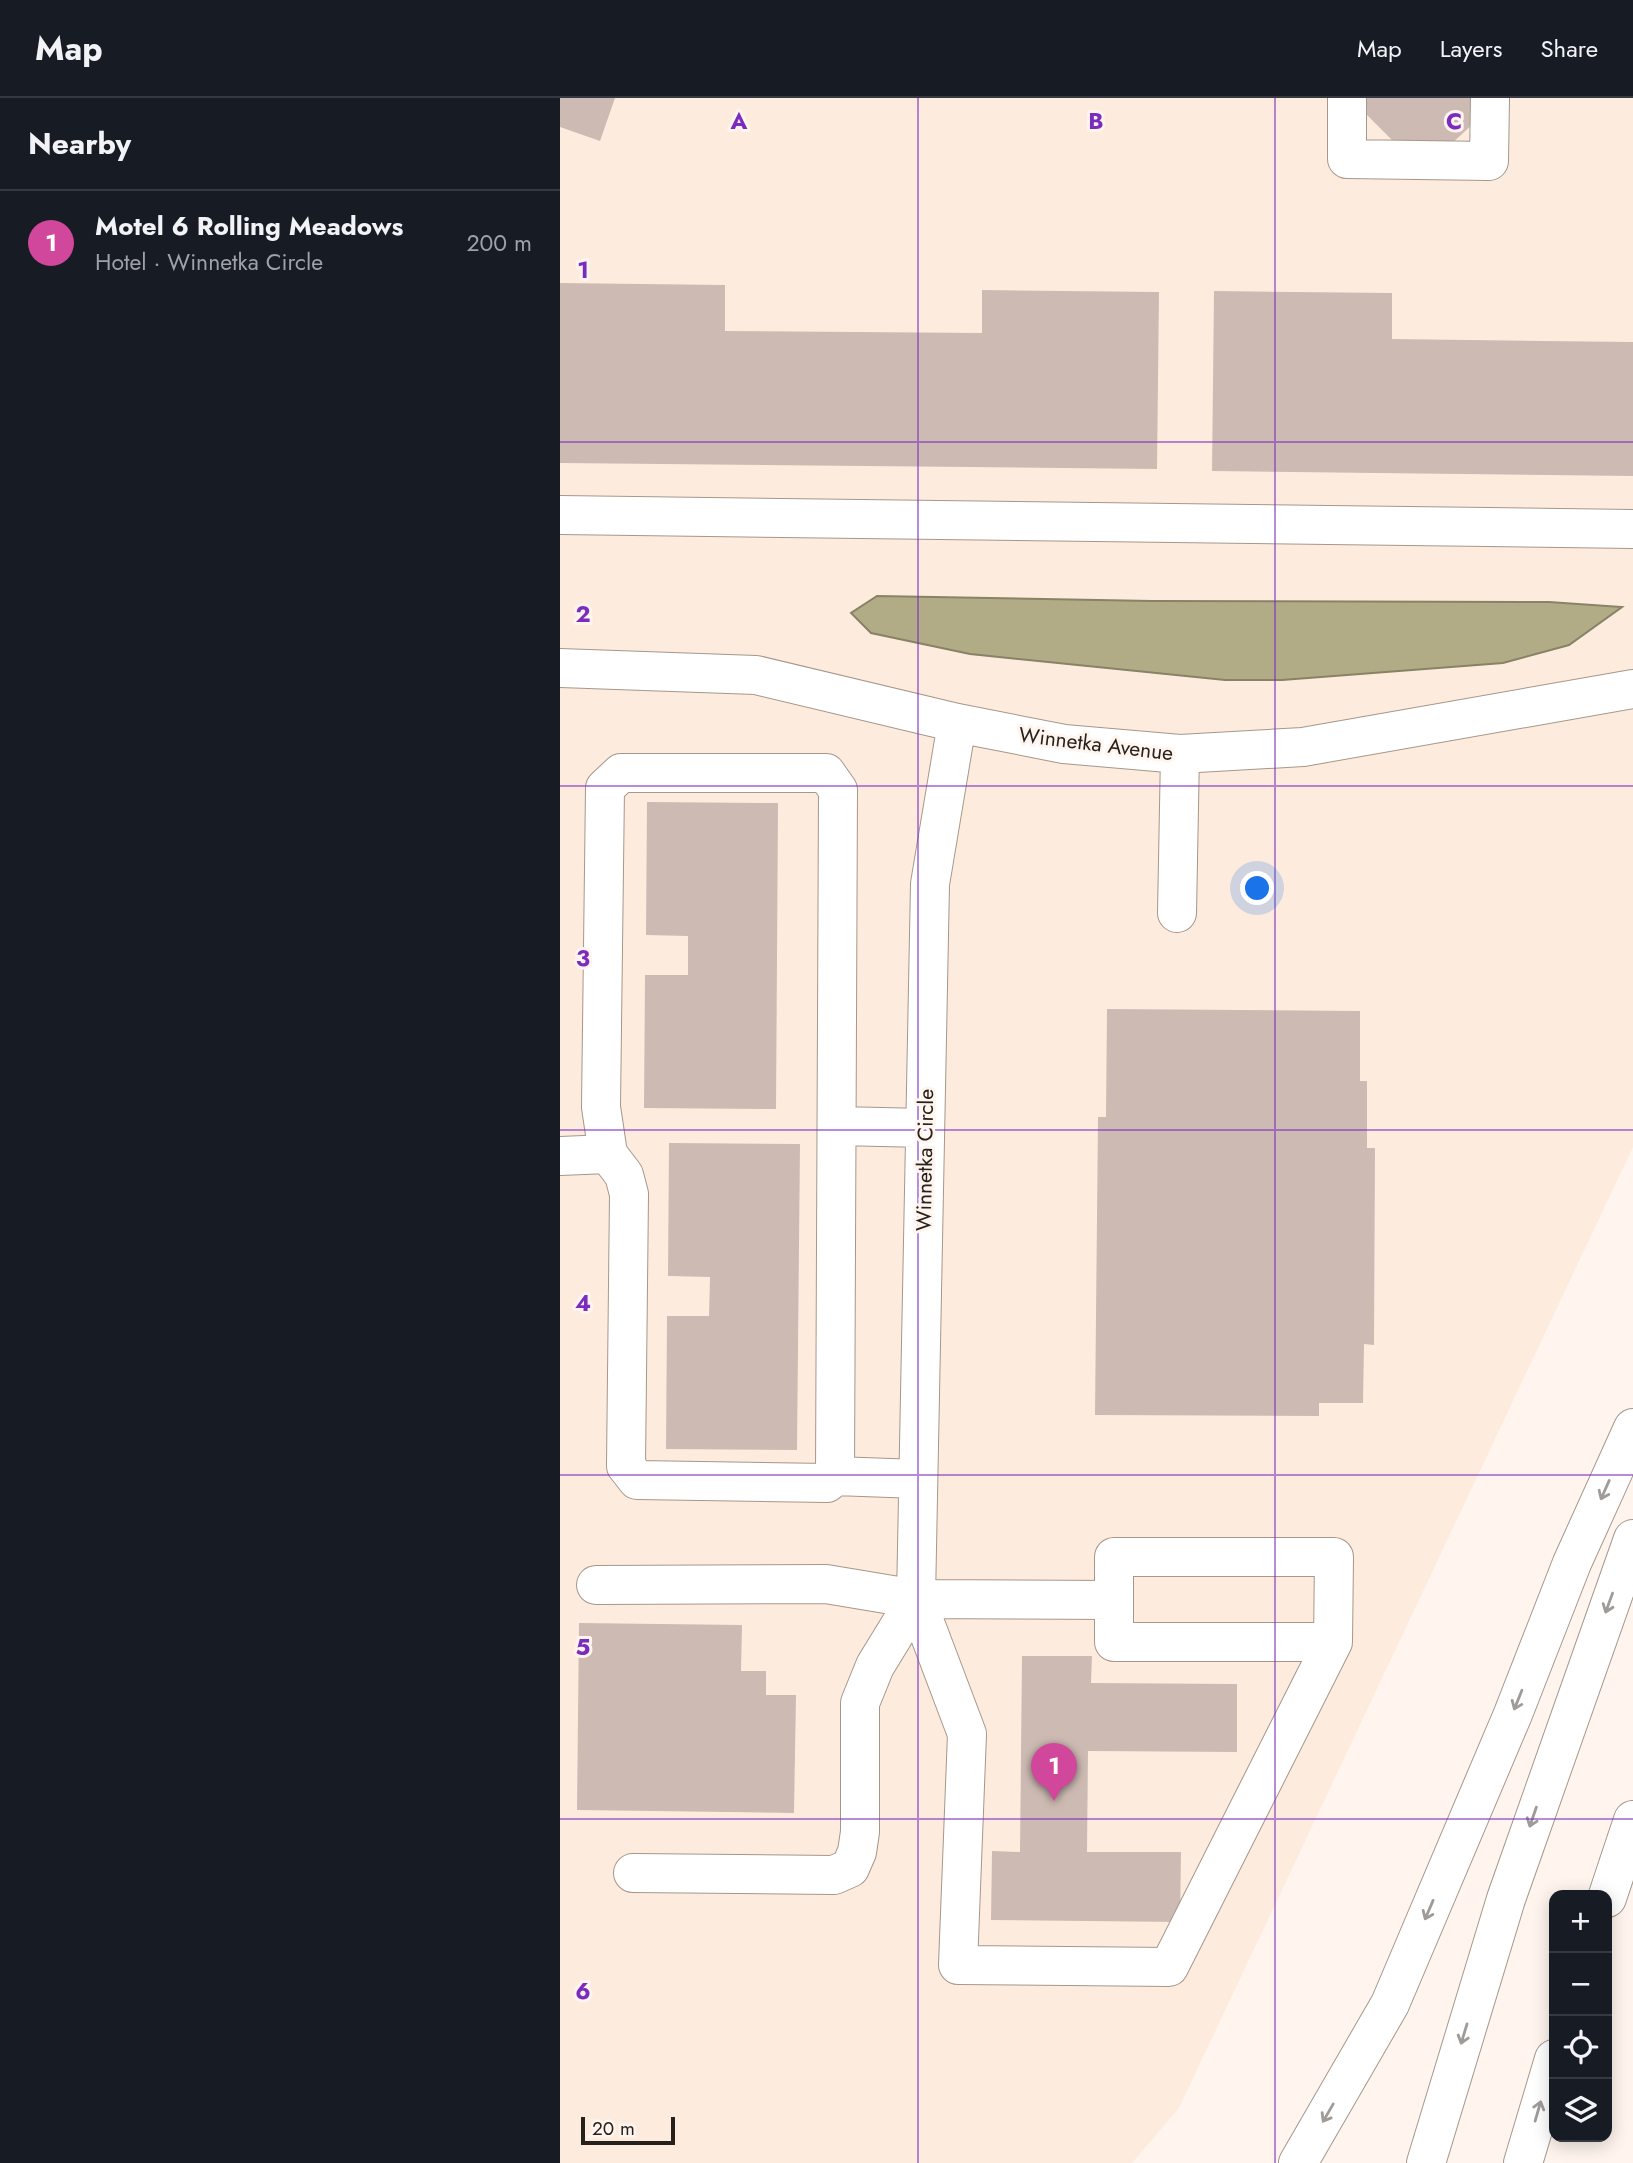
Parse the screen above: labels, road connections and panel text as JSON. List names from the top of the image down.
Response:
{
  "streets": {
    "main road": ["Winnetka Avenue", "Winnetka Circle"]
  },
  "crossings": [
    ["Winnetka Avenue", "Winnetka Circle"]
  ],
  "scale_bar": "20 m",
  "page": {
    "header": "Map",
    "nav": ["Map", "Layers", "Share"],
    "heading": "Nearby",
    "list": [
      {
        "mark": "1",
        "name": "Motel 6 Rolling Meadows",
        "note": "Hotel · Winnetka Circle",
        "value": "200 m"
      }
    ],
    "pins": "1",
    "map_buttons": ["+", "−"],
    "scale": "20 m"
  },
  "grid": {
    "columns": ["A", "B", "C"],
    "rows": [
      "1",
      "2",
      "3",
      "4",
      "5",
      "6"
    ]
  }
}
